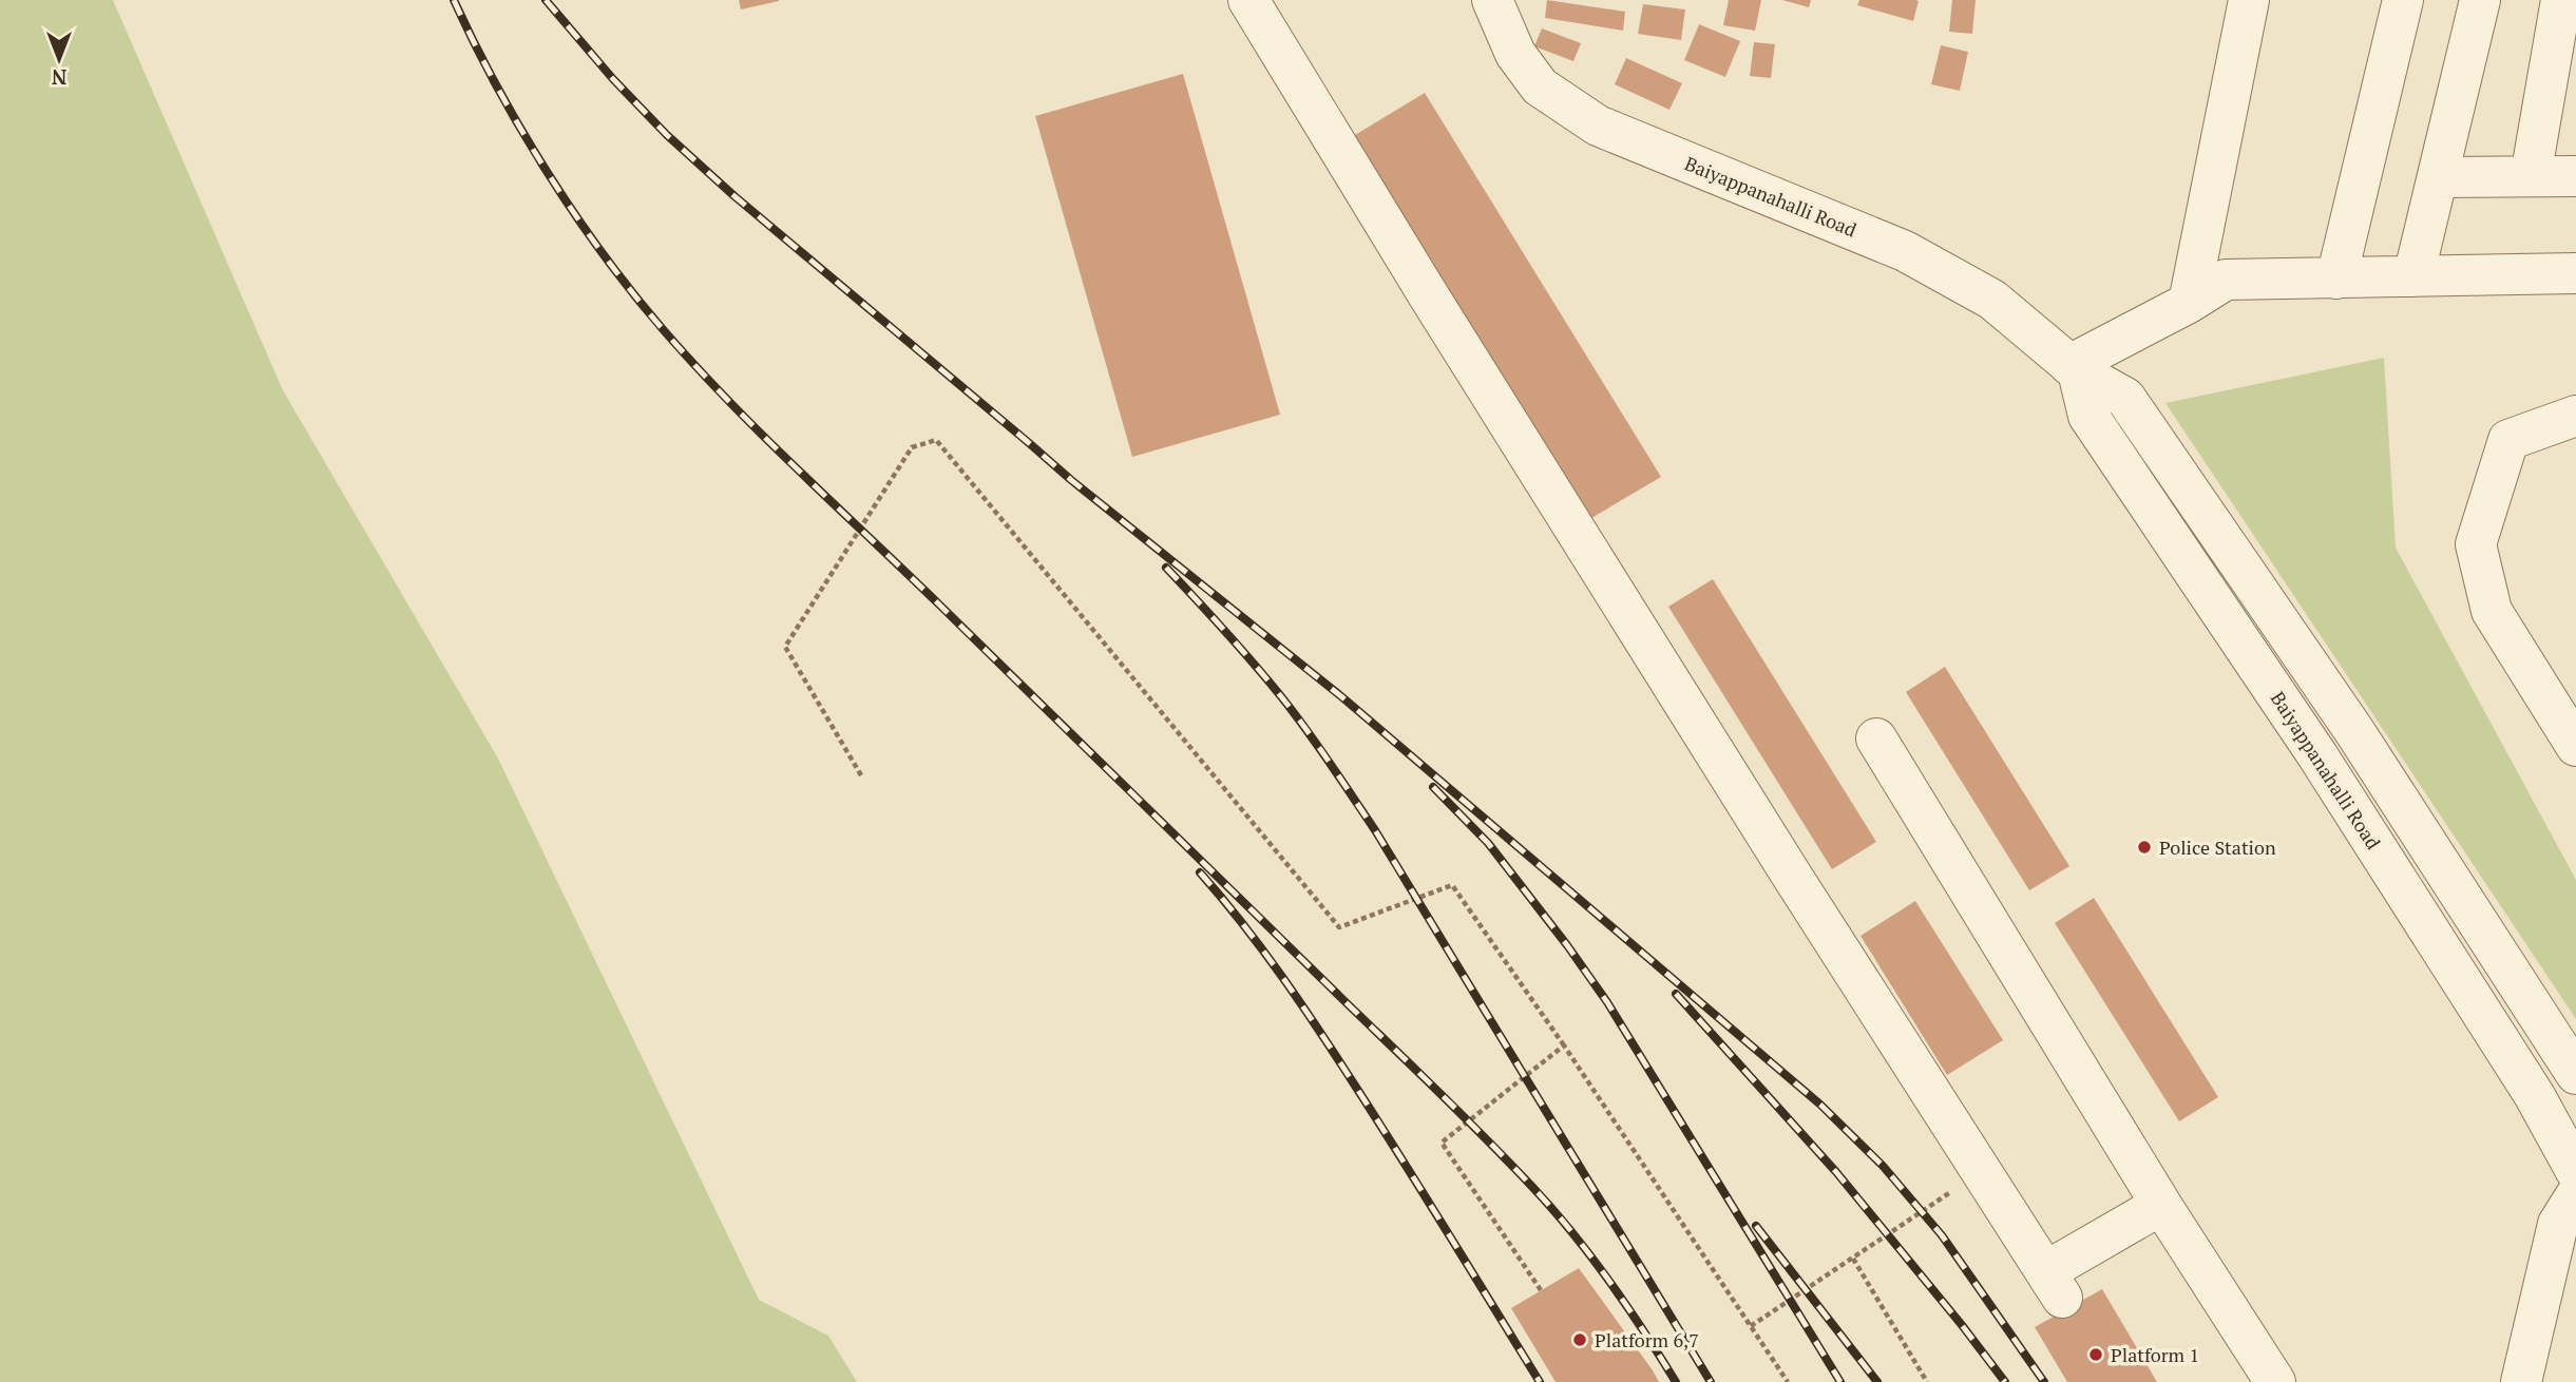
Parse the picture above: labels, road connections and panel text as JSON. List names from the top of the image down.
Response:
{
  "streets": {
    "street": ["Baiyappanahalli Road"]
  },
  "places": ["Police Station", "Platform 6,7", "Platform 1"],
  "north": "bottom"
}
